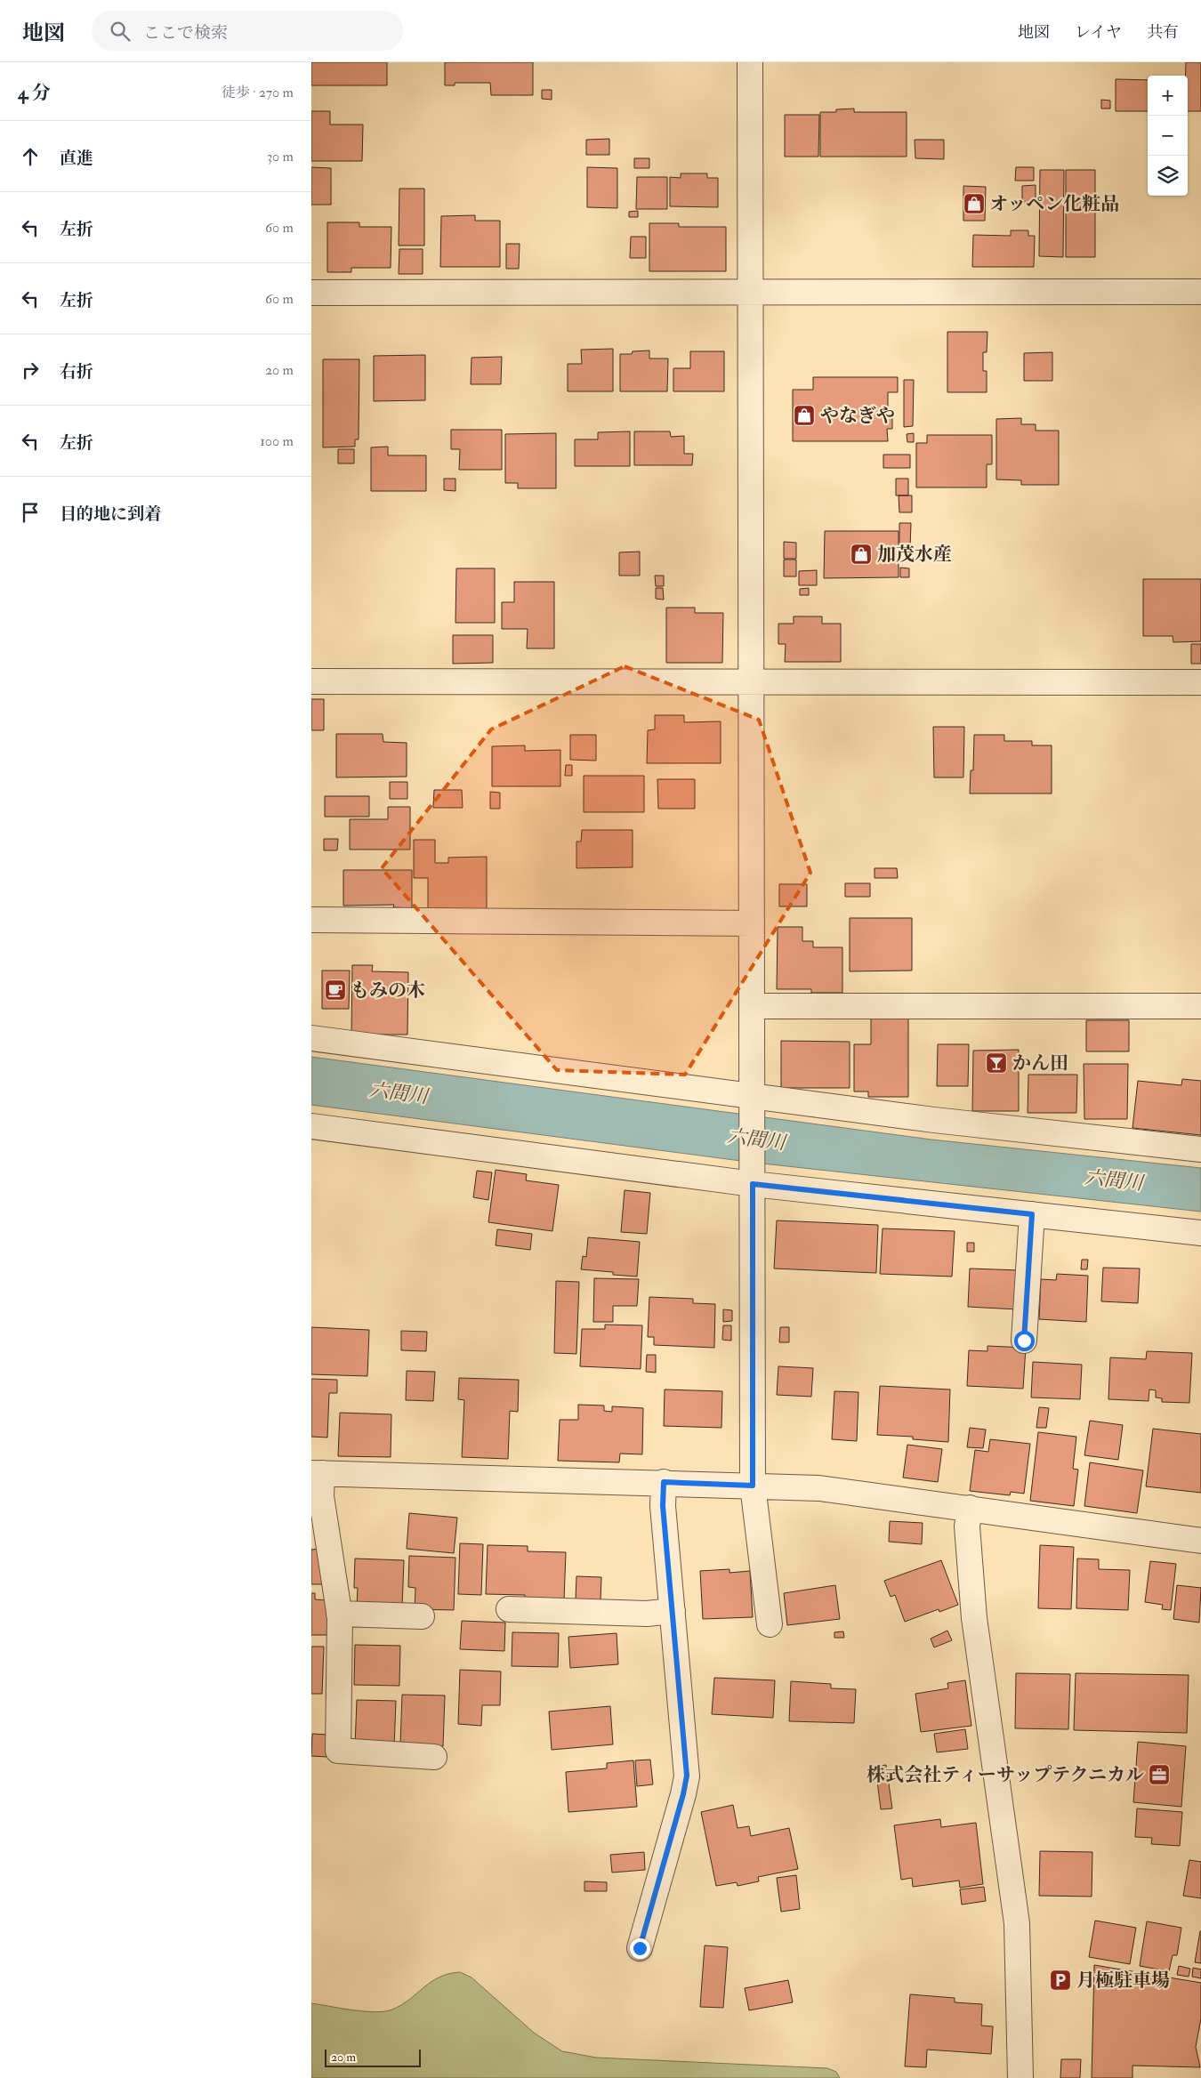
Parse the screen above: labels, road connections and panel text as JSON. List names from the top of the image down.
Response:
{
  "water": ["六間川"],
  "places": {
    "shop": ["オッペン化粧品", "やなぎや", "加茂水産"],
    "cafe": ["もみの木"],
    "bar": ["かん田"],
    "office": ["株式会社ティーサップテクニカル"],
    "parking": ["月極駐車場"]
  },
  "scale_bar": "20 m",
  "page": {
    "header": "地図",
    "search": "ここで検索",
    "nav": ["地図", "レイヤ", "共有"],
    "heading": ["4 分", "徒歩 · 270 m"],
    "map_buttons": ["+", "−"],
    "list": [
      ["直進", "30 m"],
      ["左折", "60 m"],
      ["左折", "60 m"],
      ["右折", "20 m"],
      ["左折", "100 m"],
      "目的地に到着"
    ],
    "scale": "20 m"
  }
}
